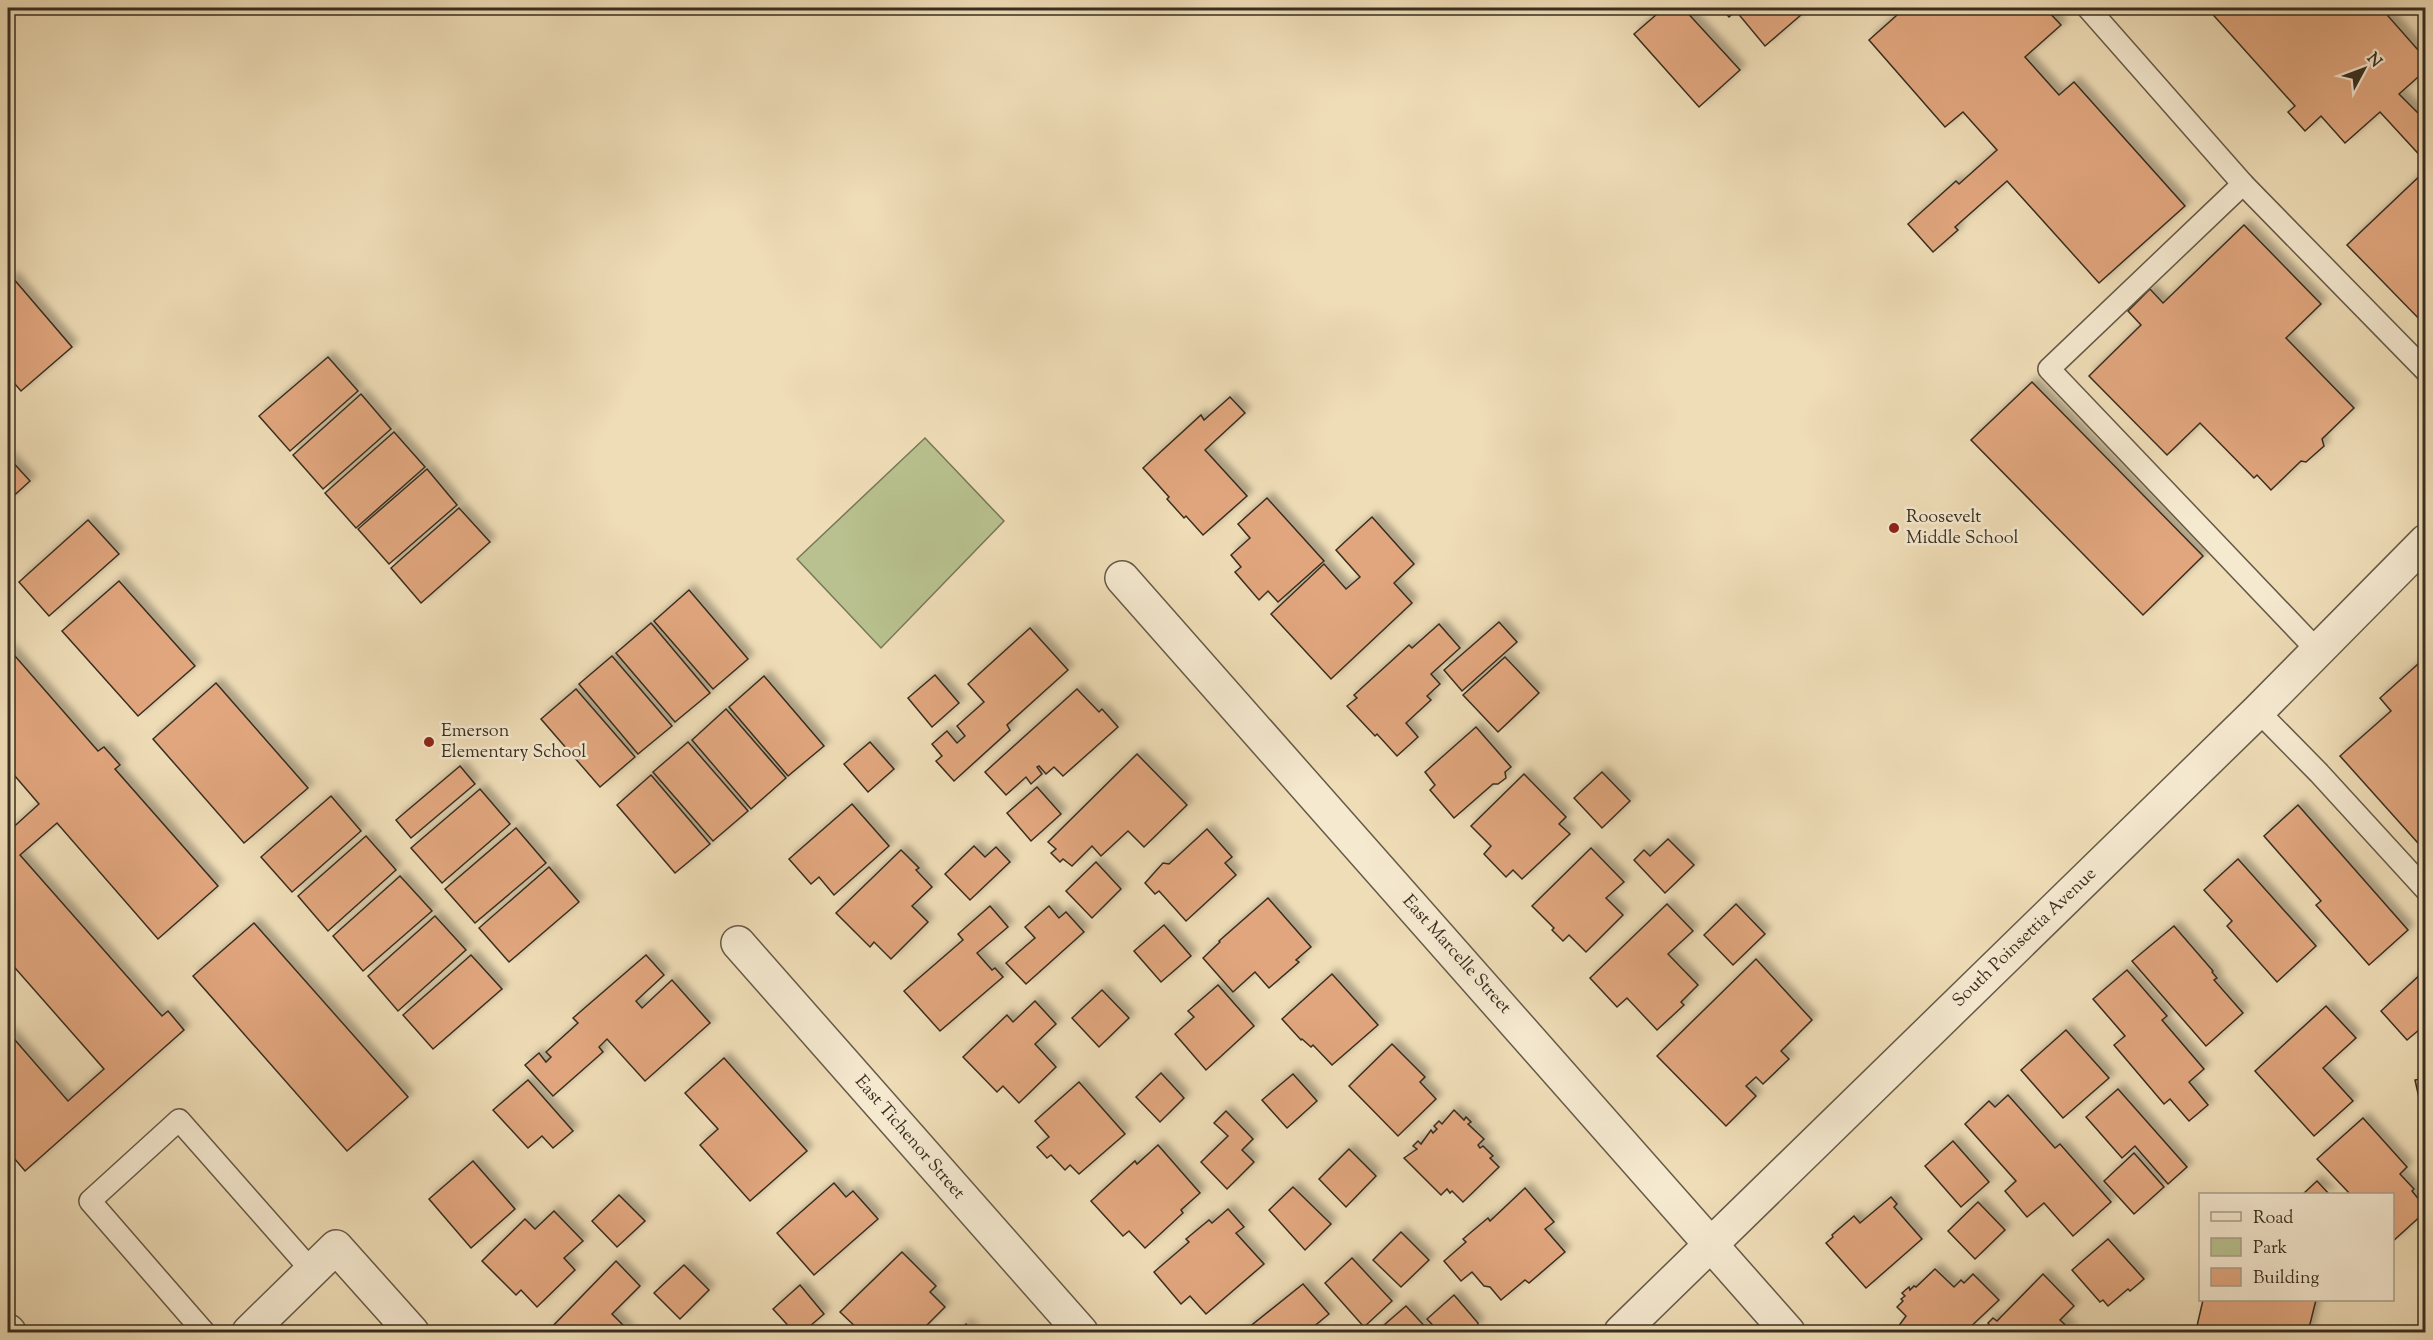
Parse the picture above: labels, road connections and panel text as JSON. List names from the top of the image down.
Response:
{
  "streets": {
    "street": ["South Poinsettia Avenue", "East Marcelle Street", "East Tichenor Street"]
  },
  "crossings": [
    ["South Poinsettia Avenue", "East Marcelle Street"]
  ],
  "places": ["Roosevelt Middle School", "Emerson Elementary School"],
  "legend": ["Road", "Park", "Building"],
  "north": "top right"
}
